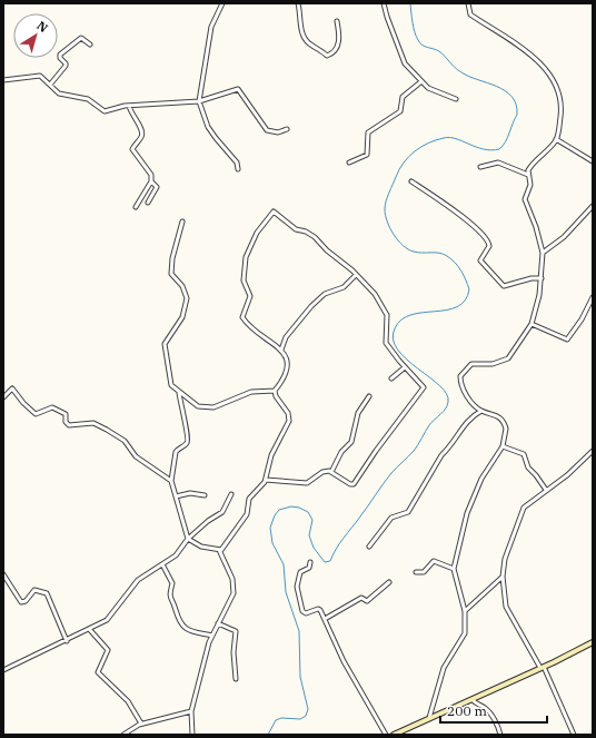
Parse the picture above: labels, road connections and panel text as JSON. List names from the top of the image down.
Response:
{
  "scale_bar": "200 m",
  "north": "top right"
}
